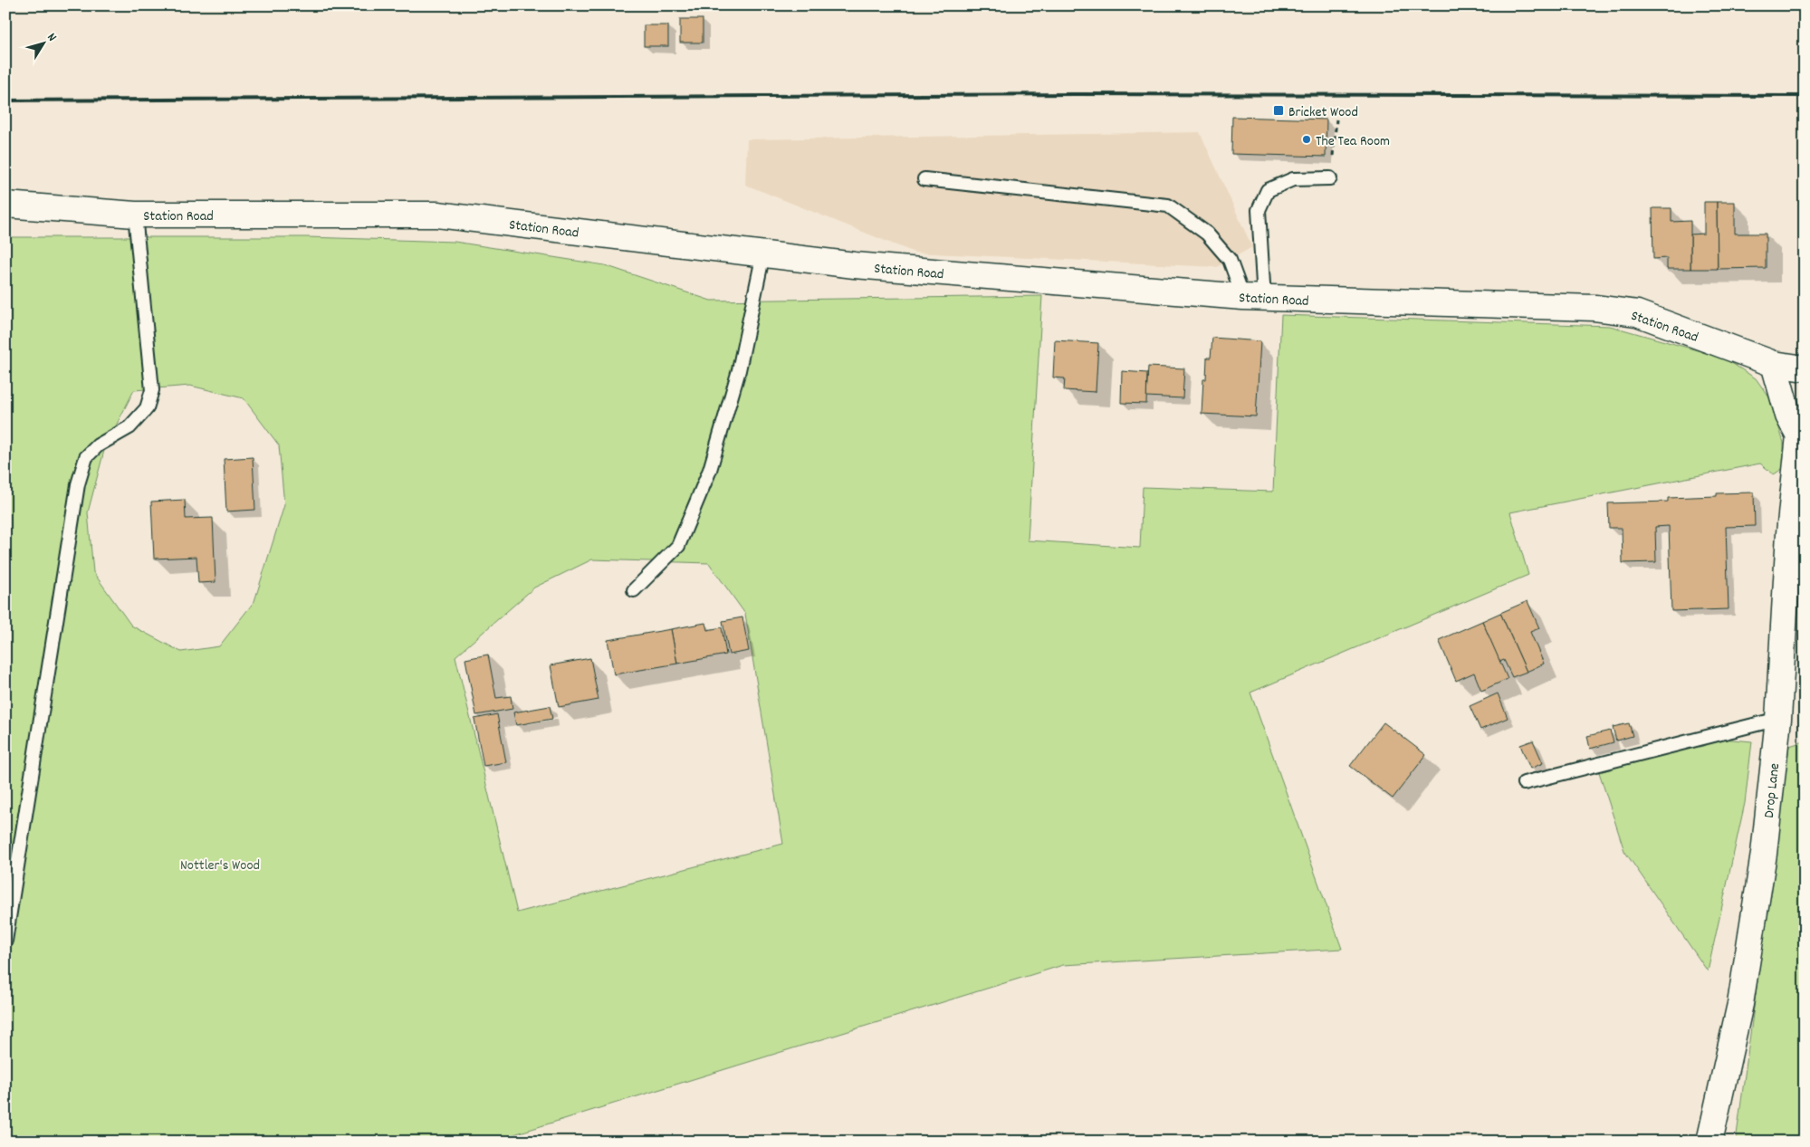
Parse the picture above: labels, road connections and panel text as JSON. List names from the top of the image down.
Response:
{
  "streets": {
    "street": ["Station Road", "Drop Lane"]
  },
  "crossings": [
    ["Station Road", "Drop Lane"]
  ],
  "parks": ["Nottler's Wood"],
  "places": {
    "transit": ["Bricket Wood"],
    "other": ["The Tea Room"]
  },
  "north": "top right"
}
